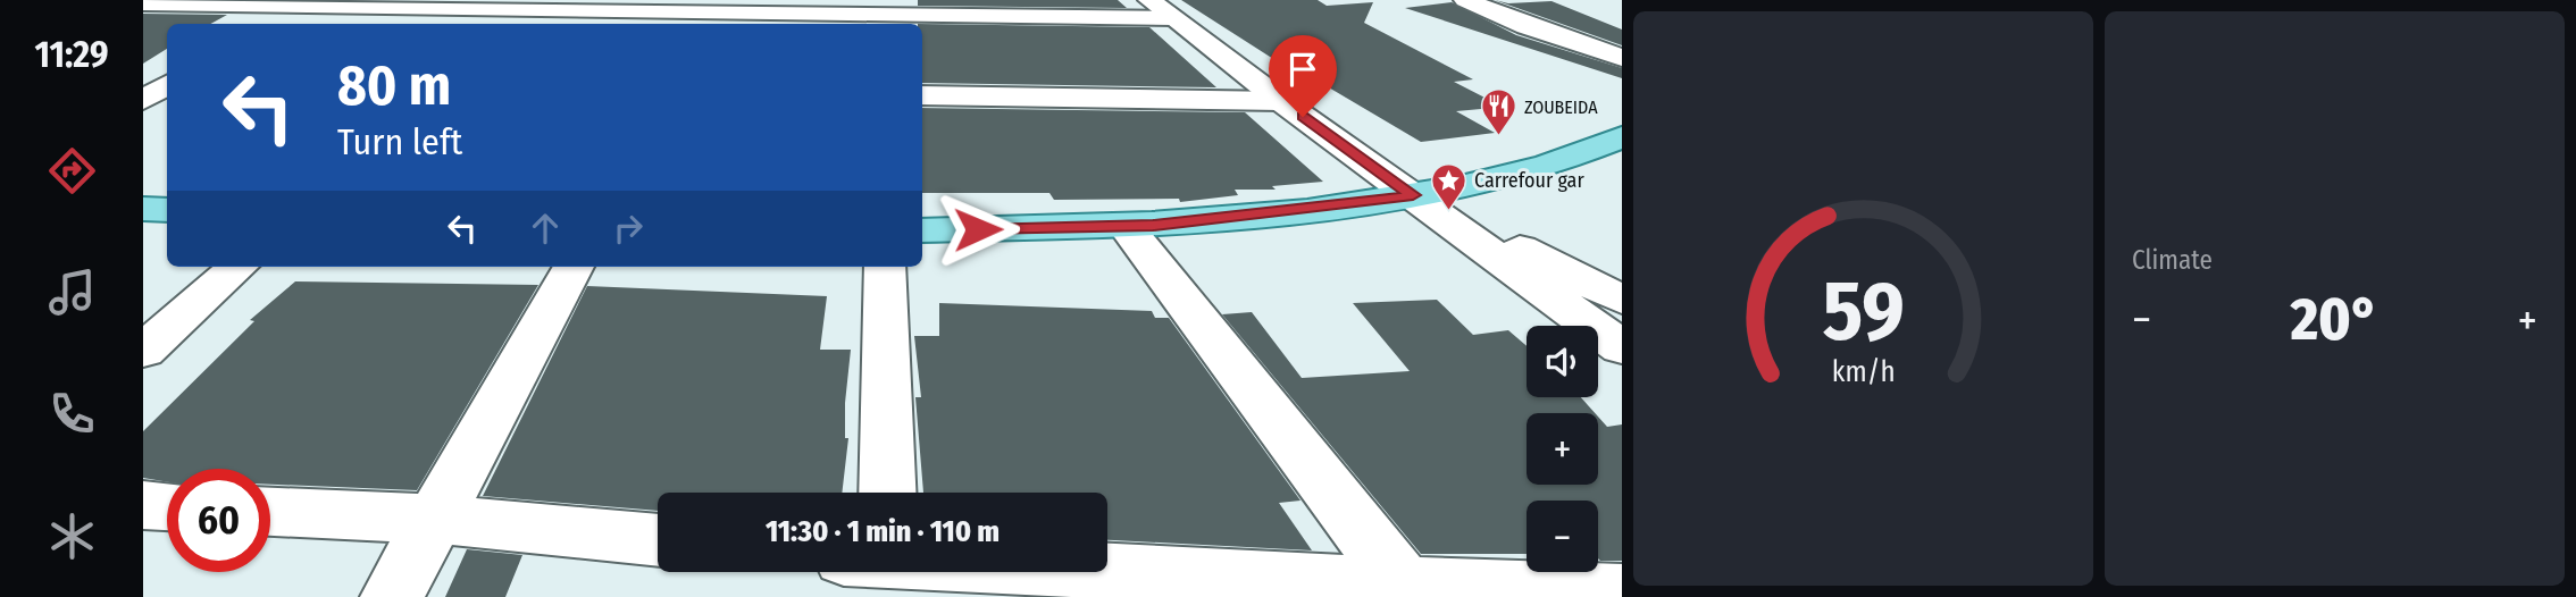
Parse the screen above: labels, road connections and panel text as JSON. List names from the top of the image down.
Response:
{
  "places": {
    "restaurant": ["ZOUBEIDA"],
    "place": ["Carrefour gar"]
  },
  "page": {
    "tabs": "11:29",
    "tile": "Climate",
    "turn": ["80 m", "Turn left"],
    "heat": ["−", "20°", "+"],
    "map_buttons": ["+", "−"],
    "limit": "60",
    "trip": "11:30 · 1 min · 110 m",
    "gauge": ["59", "km/h"]
  }
}
